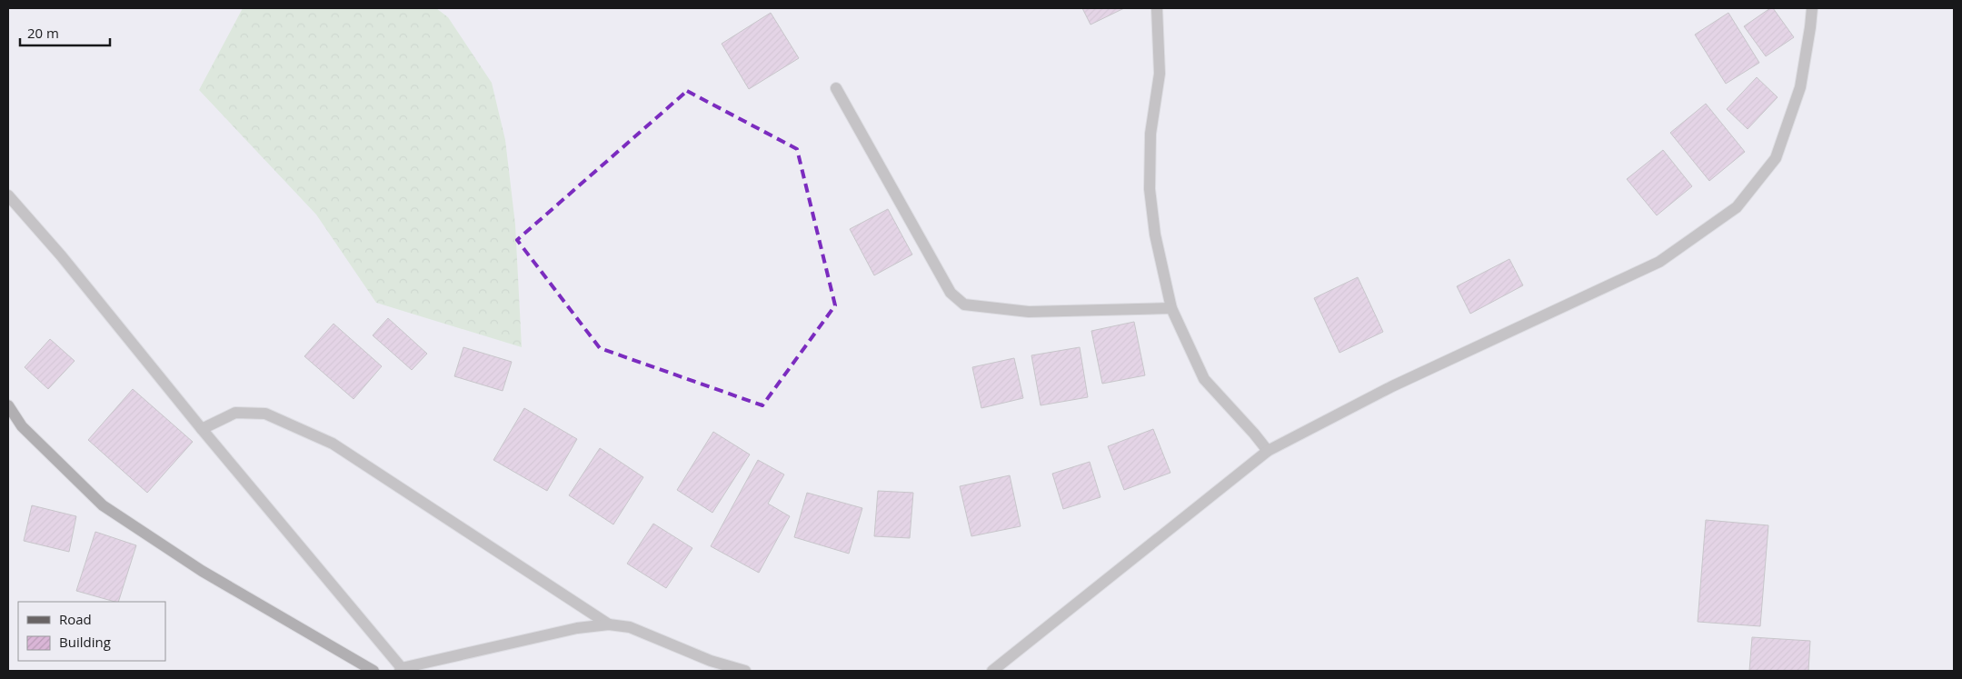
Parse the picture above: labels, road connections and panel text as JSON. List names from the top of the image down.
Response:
{
  "legend": ["Road", "Building"],
  "scale_bar": "20 m"
}
